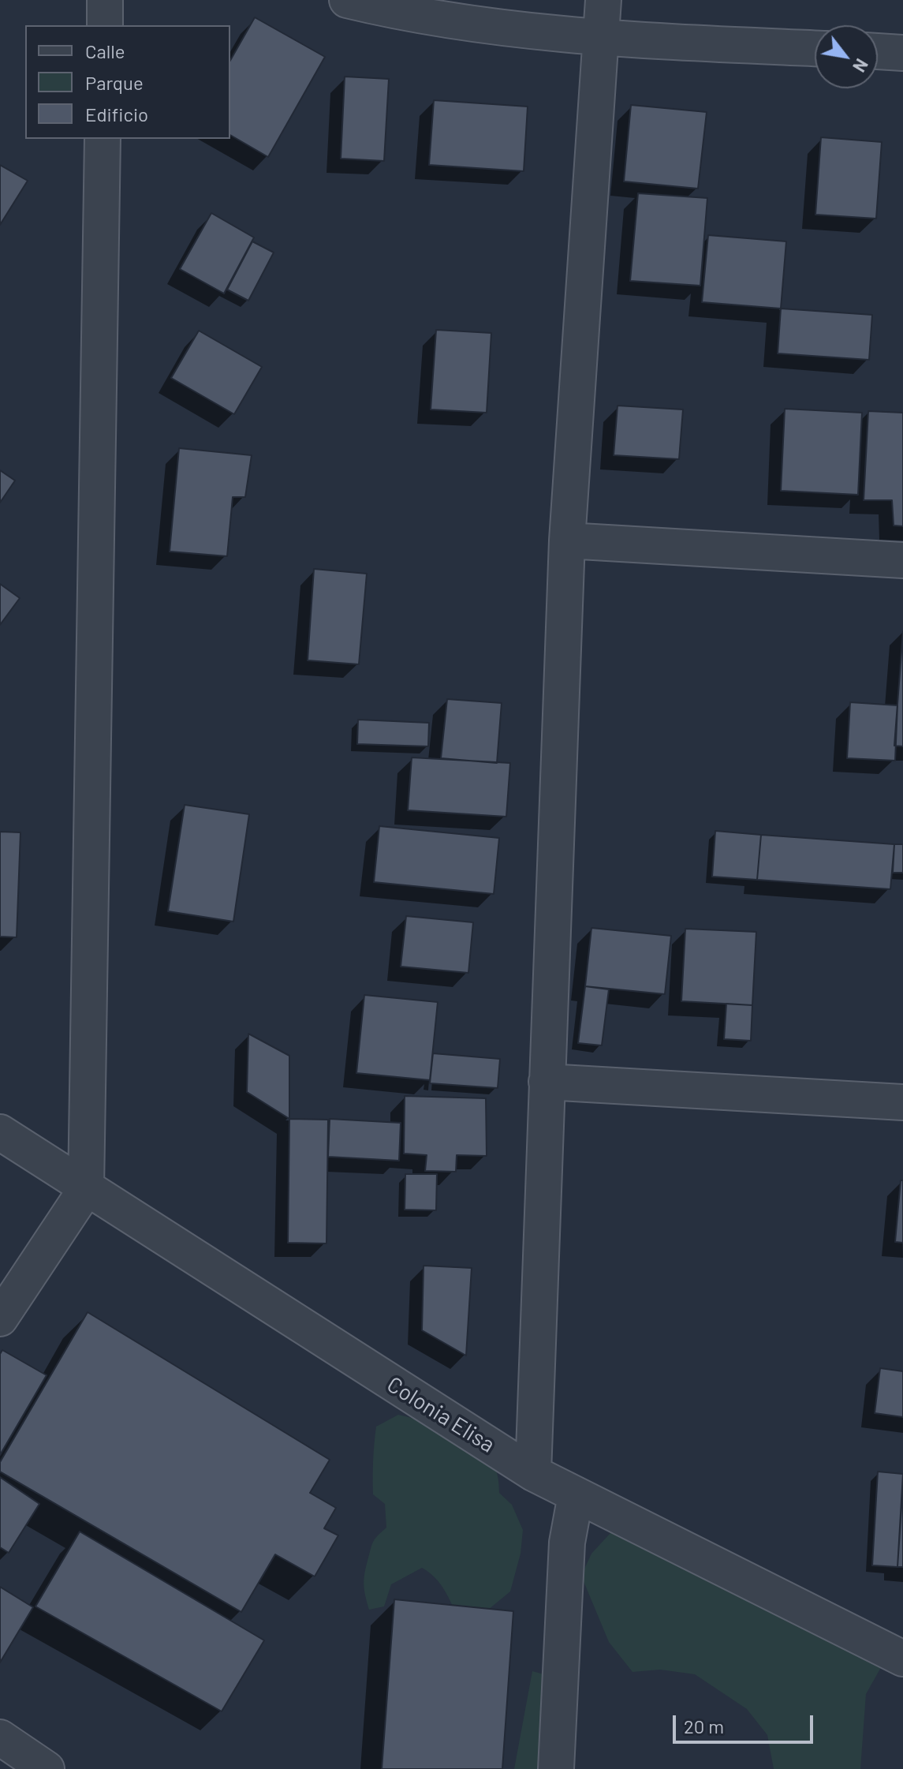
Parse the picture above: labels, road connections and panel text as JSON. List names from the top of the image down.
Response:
{
  "streets": {
    "street": ["Colonia Elisa"]
  },
  "legend": ["Calle", "Parque", "Edificio"],
  "scale_bar": "20 m",
  "north": "bottom right"
}
